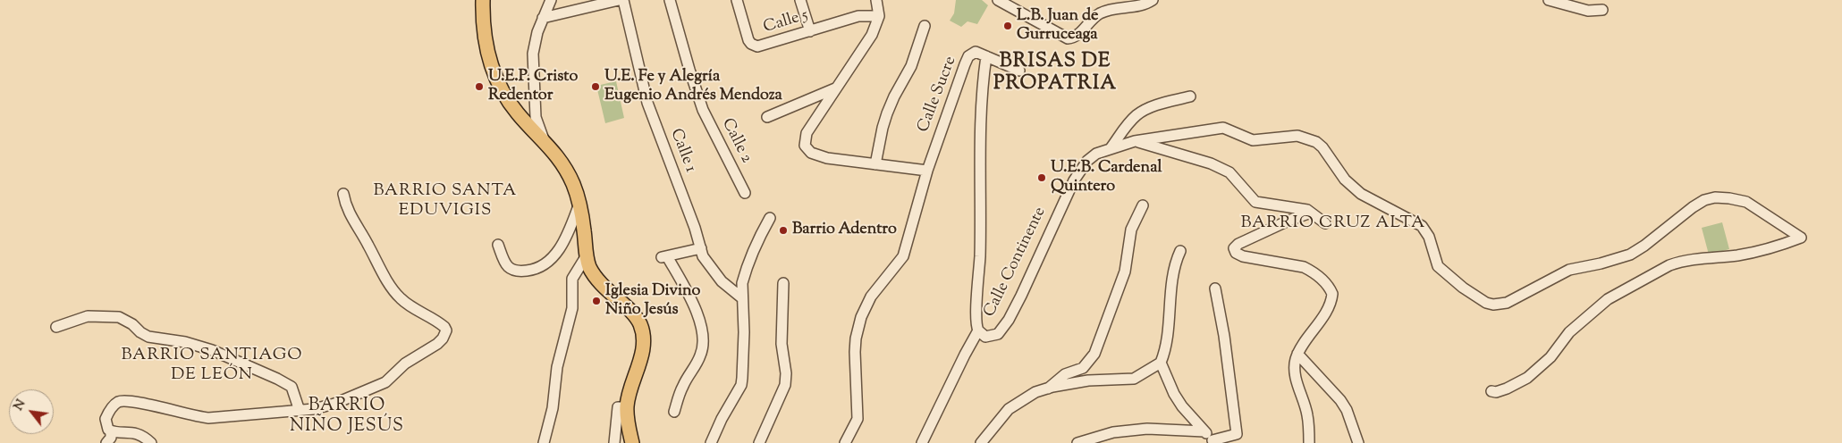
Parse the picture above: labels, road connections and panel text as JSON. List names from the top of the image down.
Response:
{
  "streets": {
    "street": [
      "Calle 5",
      "Calle Sucre",
      "Calle 2",
      "Calle 1",
      "Calle Continente"
    ]
  },
  "crossings": [
    ["Calle Sucre", "Calle Continente"]
  ],
  "districts": [
    "BRISAS DE PROPATRIA",
    "BARRIO SANTA EDUVIGIS",
    "BARRIO CRUZ ALTA",
    "BARRIO SANTIAGO DE LEÓN",
    "BARRIO NIÑO JESÚS"
  ],
  "places": [
    "L.B. Juan de Gurruceaga",
    "U.E.P. Cristo Redentor",
    "U.E. Fe y Alegría Eugenio Andrés Mendoza",
    "U.E.B. Cardenal Quintero",
    "Barrio Adentro",
    "Iglesia Divino Niño Jesús"
  ],
  "north": "top left"
}
